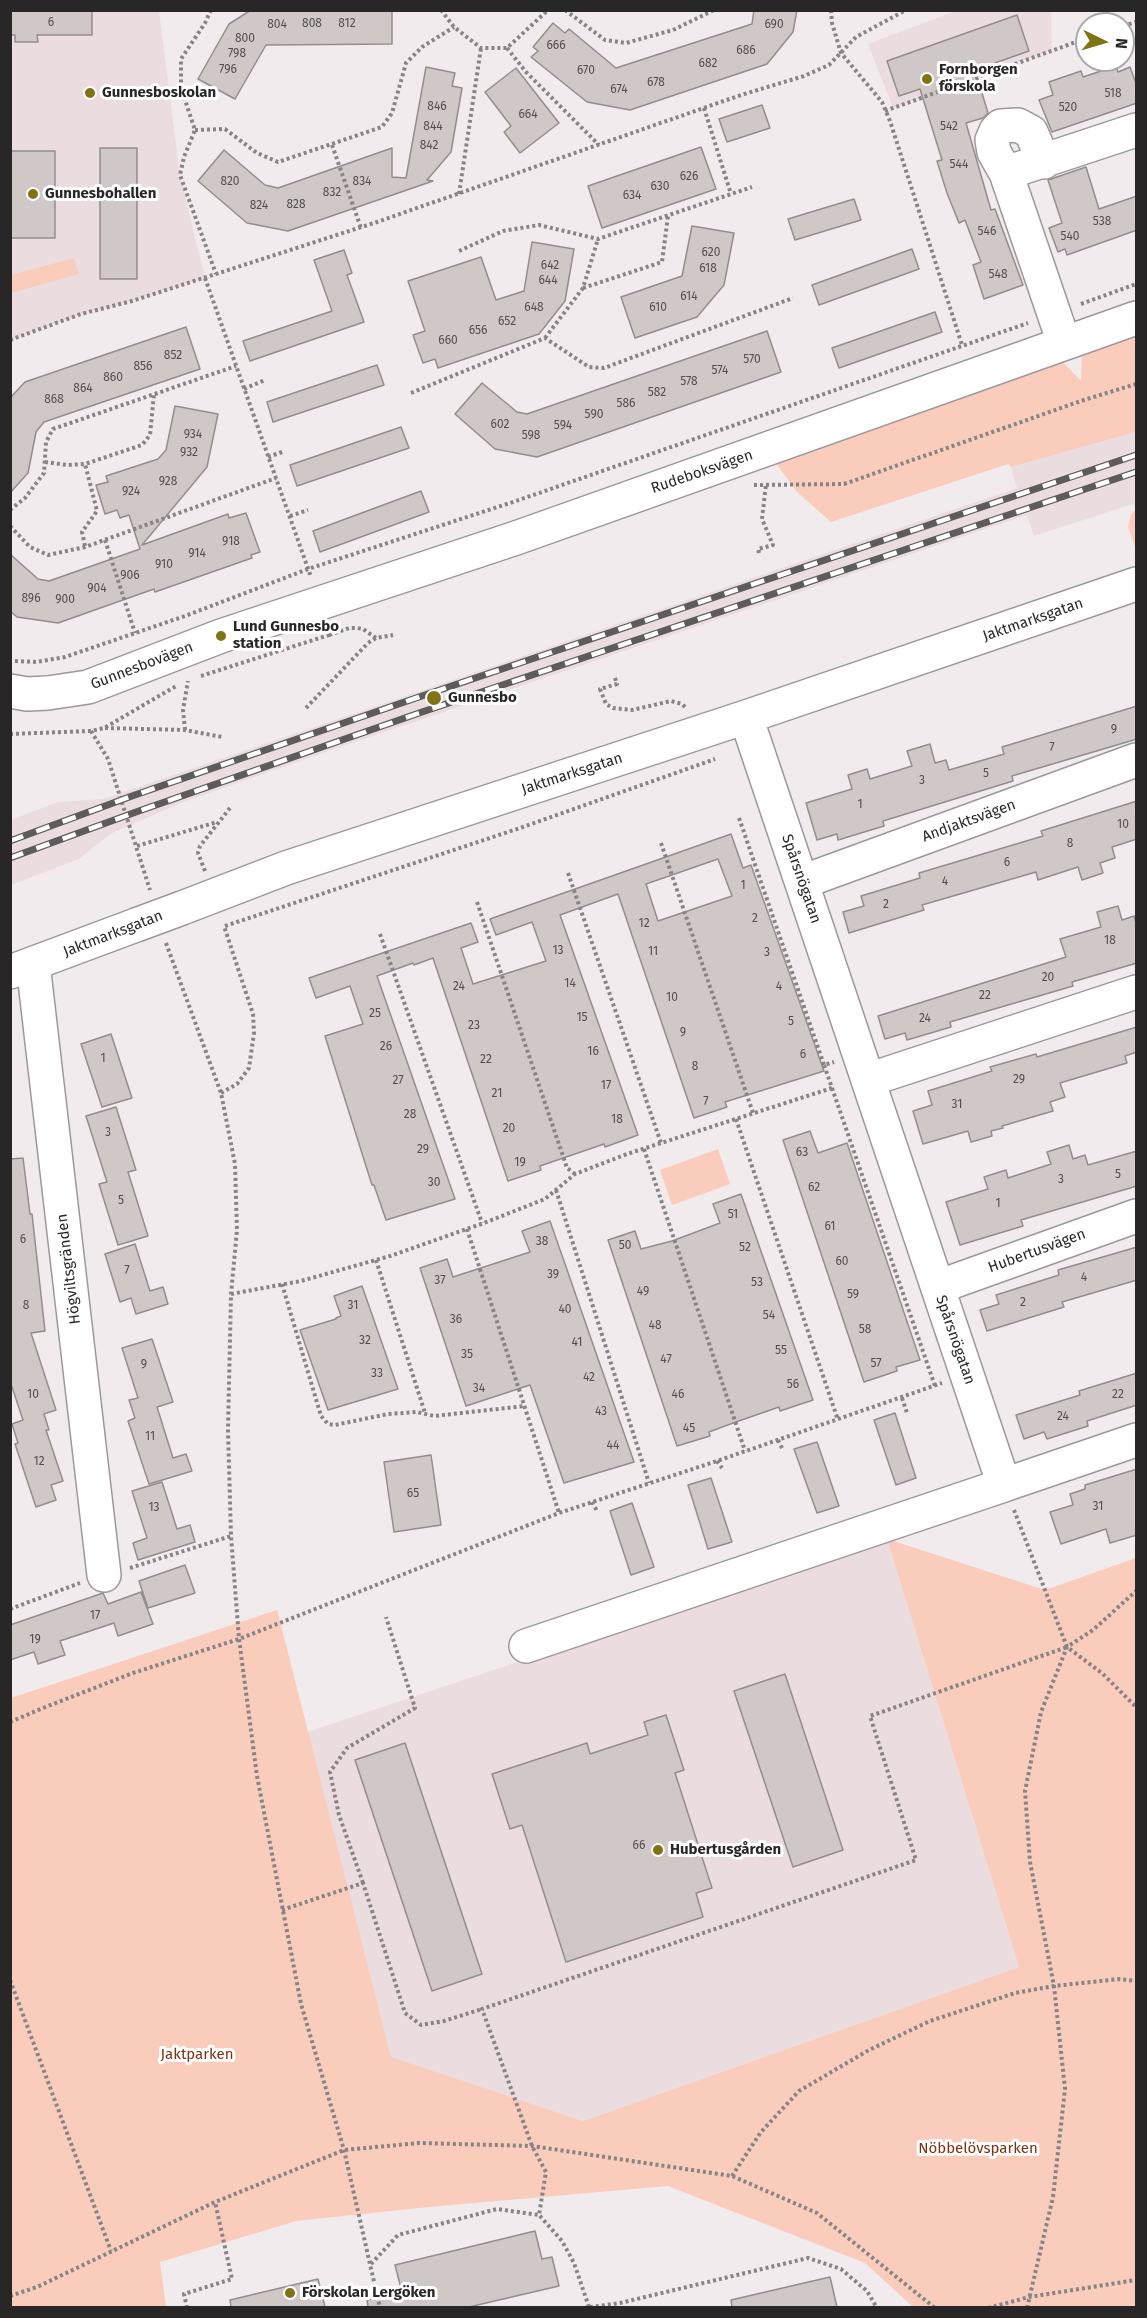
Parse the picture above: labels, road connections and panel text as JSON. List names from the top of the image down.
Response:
{
  "streets": {
    "street": [
      "Rudeboksvägen",
      "Jaktmarksgatan",
      "Gunnesbovägen",
      "Andjaktsvägen",
      "Spårsnögatan",
      "Hubertusvägen",
      "Högviltsgränden"
    ]
  },
  "crossings": [
    ["Rudeboksvägen", "Gunnesbovägen"],
    ["Jaktmarksgatan", "Spårsnögatan"],
    ["Jaktmarksgatan", "Högviltsgränden"],
    ["Andjaktsvägen", "Spårsnögatan"],
    ["Spårsnögatan", "Hubertusvägen"]
  ],
  "parks": ["Jaktparken", "Nöbbelövsparken"],
  "places": [
    "Fornborgen förskola",
    "Gunnesboskolan",
    "Gunnesbohallen",
    "Lund Gunnesbo station",
    "Gunnesbo",
    "Hubertusgården",
    "Förskolan Lergöken"
  ],
  "house_numbers": [
    "6",
    "808",
    "812",
    "804",
    "690",
    "800",
    "666",
    "686",
    "798",
    "682",
    "796",
    "670",
    "678",
    "674",
    "518",
    "846",
    "520",
    "664",
    "844",
    "542",
    "842",
    "544",
    "626",
    "820",
    "834",
    "630",
    "832",
    "634",
    "828",
    "824",
    "538",
    "546",
    "540",
    "620",
    "642",
    "618",
    "548",
    "644",
    "614",
    "648",
    "610",
    "652",
    "656",
    "660",
    "852",
    "570",
    "856",
    "574",
    "860",
    "578",
    "864",
    "582",
    "868",
    "586",
    "590",
    "602",
    "594",
    "934",
    "598",
    "932",
    "928",
    "924",
    "918",
    "914",
    "910",
    "906",
    "904",
    "896",
    "900",
    "9",
    "7",
    "5",
    "3",
    "1",
    "10",
    "8",
    "6",
    "4",
    "1",
    "2",
    "2",
    "12",
    "18",
    "13",
    "11",
    "3",
    "20",
    "14",
    "24",
    "4",
    "22",
    "10",
    "25",
    "15",
    "24",
    "5",
    "23",
    "9",
    "26",
    "16",
    "6",
    "1",
    "22",
    "8",
    "29",
    "27",
    "17",
    "21",
    "7",
    "31",
    "28",
    "18",
    "20",
    "3",
    "29",
    "63",
    "19",
    "5",
    "3",
    "30",
    "62",
    "5",
    "1",
    "51",
    "61",
    "6",
    "38",
    "50",
    "52",
    "60",
    "7",
    "39",
    "4",
    "37",
    "53",
    "49",
    "59",
    "2",
    "8",
    "31",
    "40",
    "54",
    "36",
    "48",
    "58",
    "32",
    "41",
    "55",
    "35",
    "47",
    "57",
    "9",
    "33",
    "42",
    "56",
    "34",
    "10",
    "46",
    "22",
    "43",
    "24",
    "45",
    "11",
    "44",
    "12",
    "65",
    "31",
    "13",
    "17",
    "19",
    "66"
  ],
  "north": "right"
}
